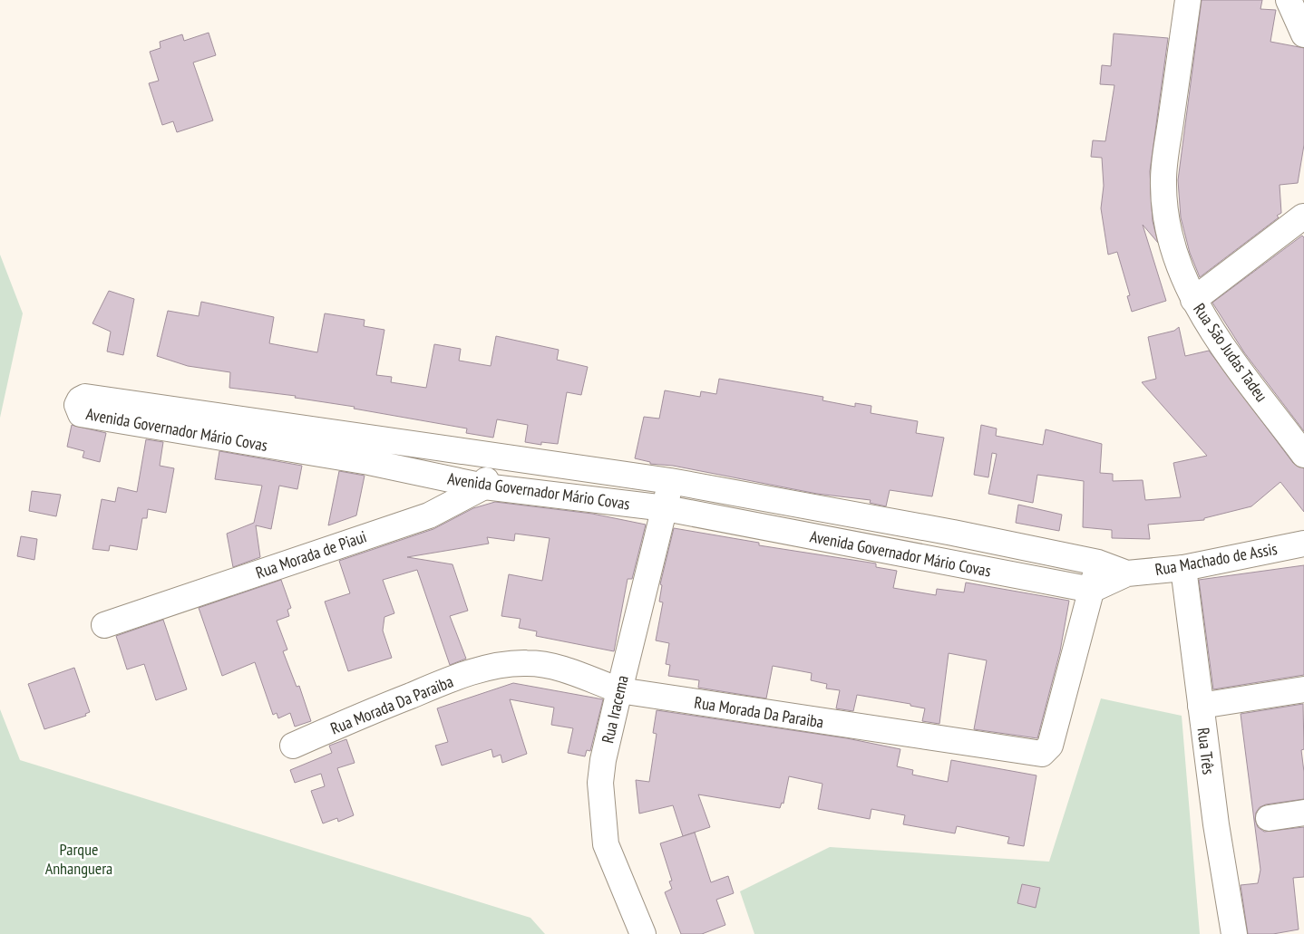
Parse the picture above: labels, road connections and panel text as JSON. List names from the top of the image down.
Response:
{
  "streets": {
    "street": [
      "Rua São Judas Tadeu",
      "Avenida Governador Mário Covas",
      "Rua Morada de Piaui",
      "Rua Machado de Assis",
      "Rua Morada Da Paraiba",
      "Rua Iracema",
      "Rua Três"
    ]
  },
  "crossings": [
    ["Avenida Governador Mário Covas", "Rua Morada de Piaui"],
    ["Avenida Governador Mário Covas", "Rua Machado de Assis"],
    ["Avenida Governador Mário Covas", "Rua Morada Da Paraiba"],
    ["Avenida Governador Mário Covas", "Rua Iracema"],
    ["Rua Machado de Assis", "Rua Morada Da Paraiba"],
    ["Rua Machado de Assis", "Rua Três"],
    ["Rua Morada Da Paraiba", "Rua Iracema"]
  ],
  "parks": ["Parque Anhanguera"]
}
